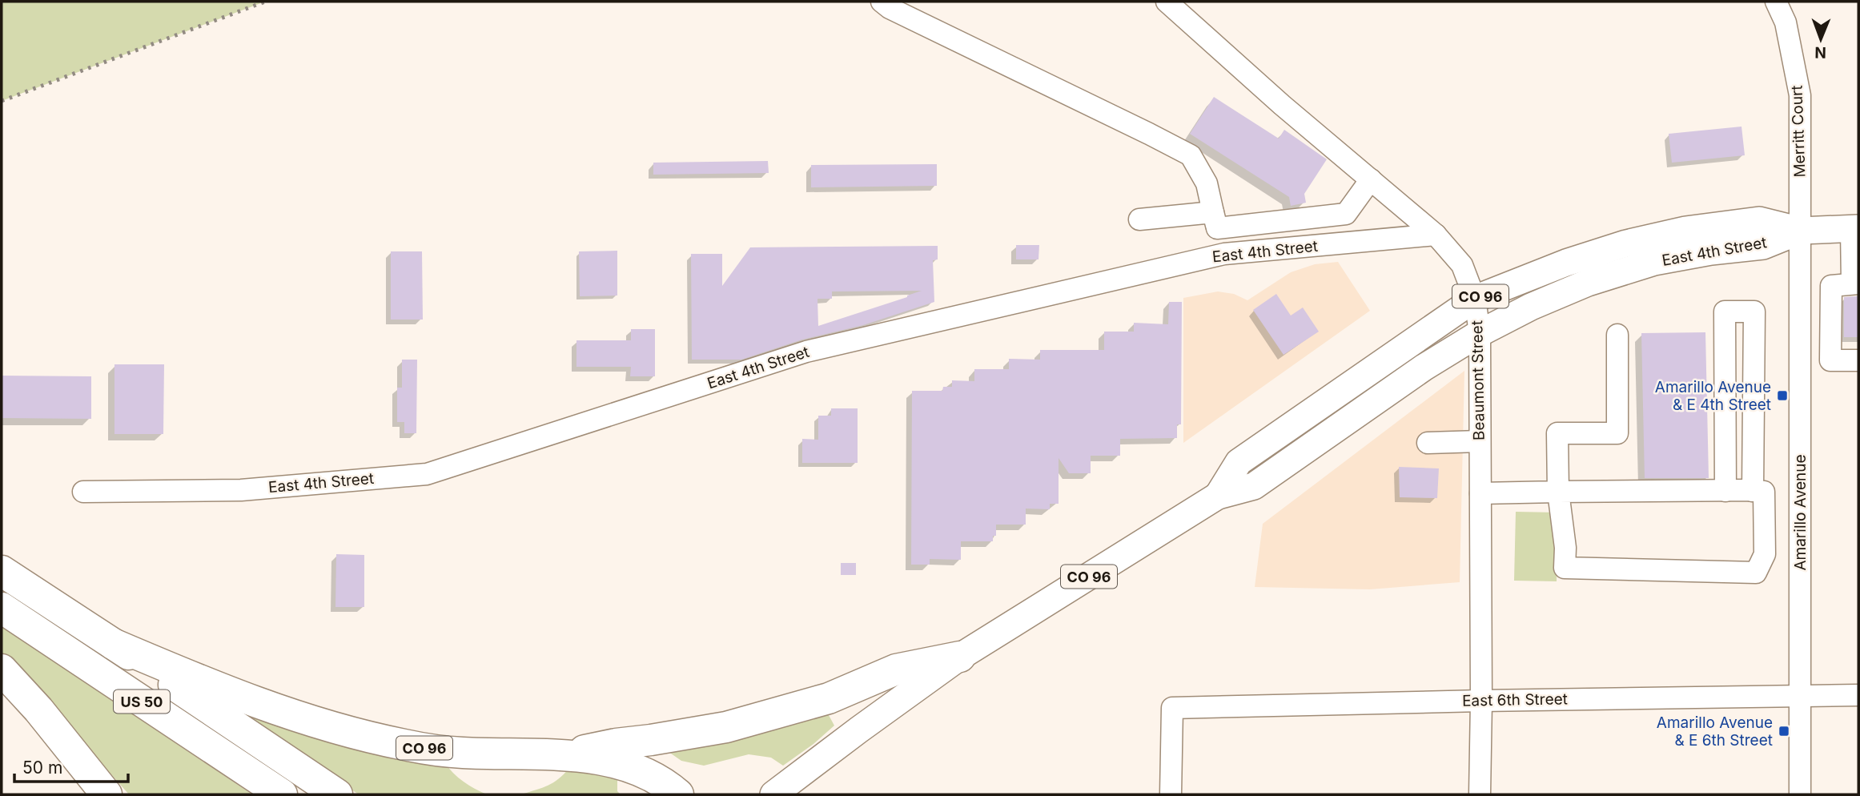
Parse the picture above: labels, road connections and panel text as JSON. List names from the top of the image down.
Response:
{
  "streets": {
    "highway": ["CO 96", "US 50"],
    "main road": ["East 4th Street"],
    "street": [
      "Merritt Court",
      "Beaumont Street",
      "Amarillo Avenue",
      "East 6th Street"
    ]
  },
  "crossings": [
    ["Merritt Court", "East 4th Street"],
    ["Merritt Court", "Amarillo Avenue"],
    ["East 4th Street", "CO 96"],
    ["East 4th Street", "Beaumont Street"],
    ["East 4th Street", "Amarillo Avenue"],
    ["CO 96", "US 50"],
    ["Beaumont Street", "East 6th Street"],
    ["Amarillo Avenue", "East 6th Street"]
  ],
  "places": {
    "transit": ["Amarillo Avenue & E 4th Street", "Amarillo Avenue & E 6th Street"]
  },
  "scale_bar": "50 m",
  "north": "bottom"
}
